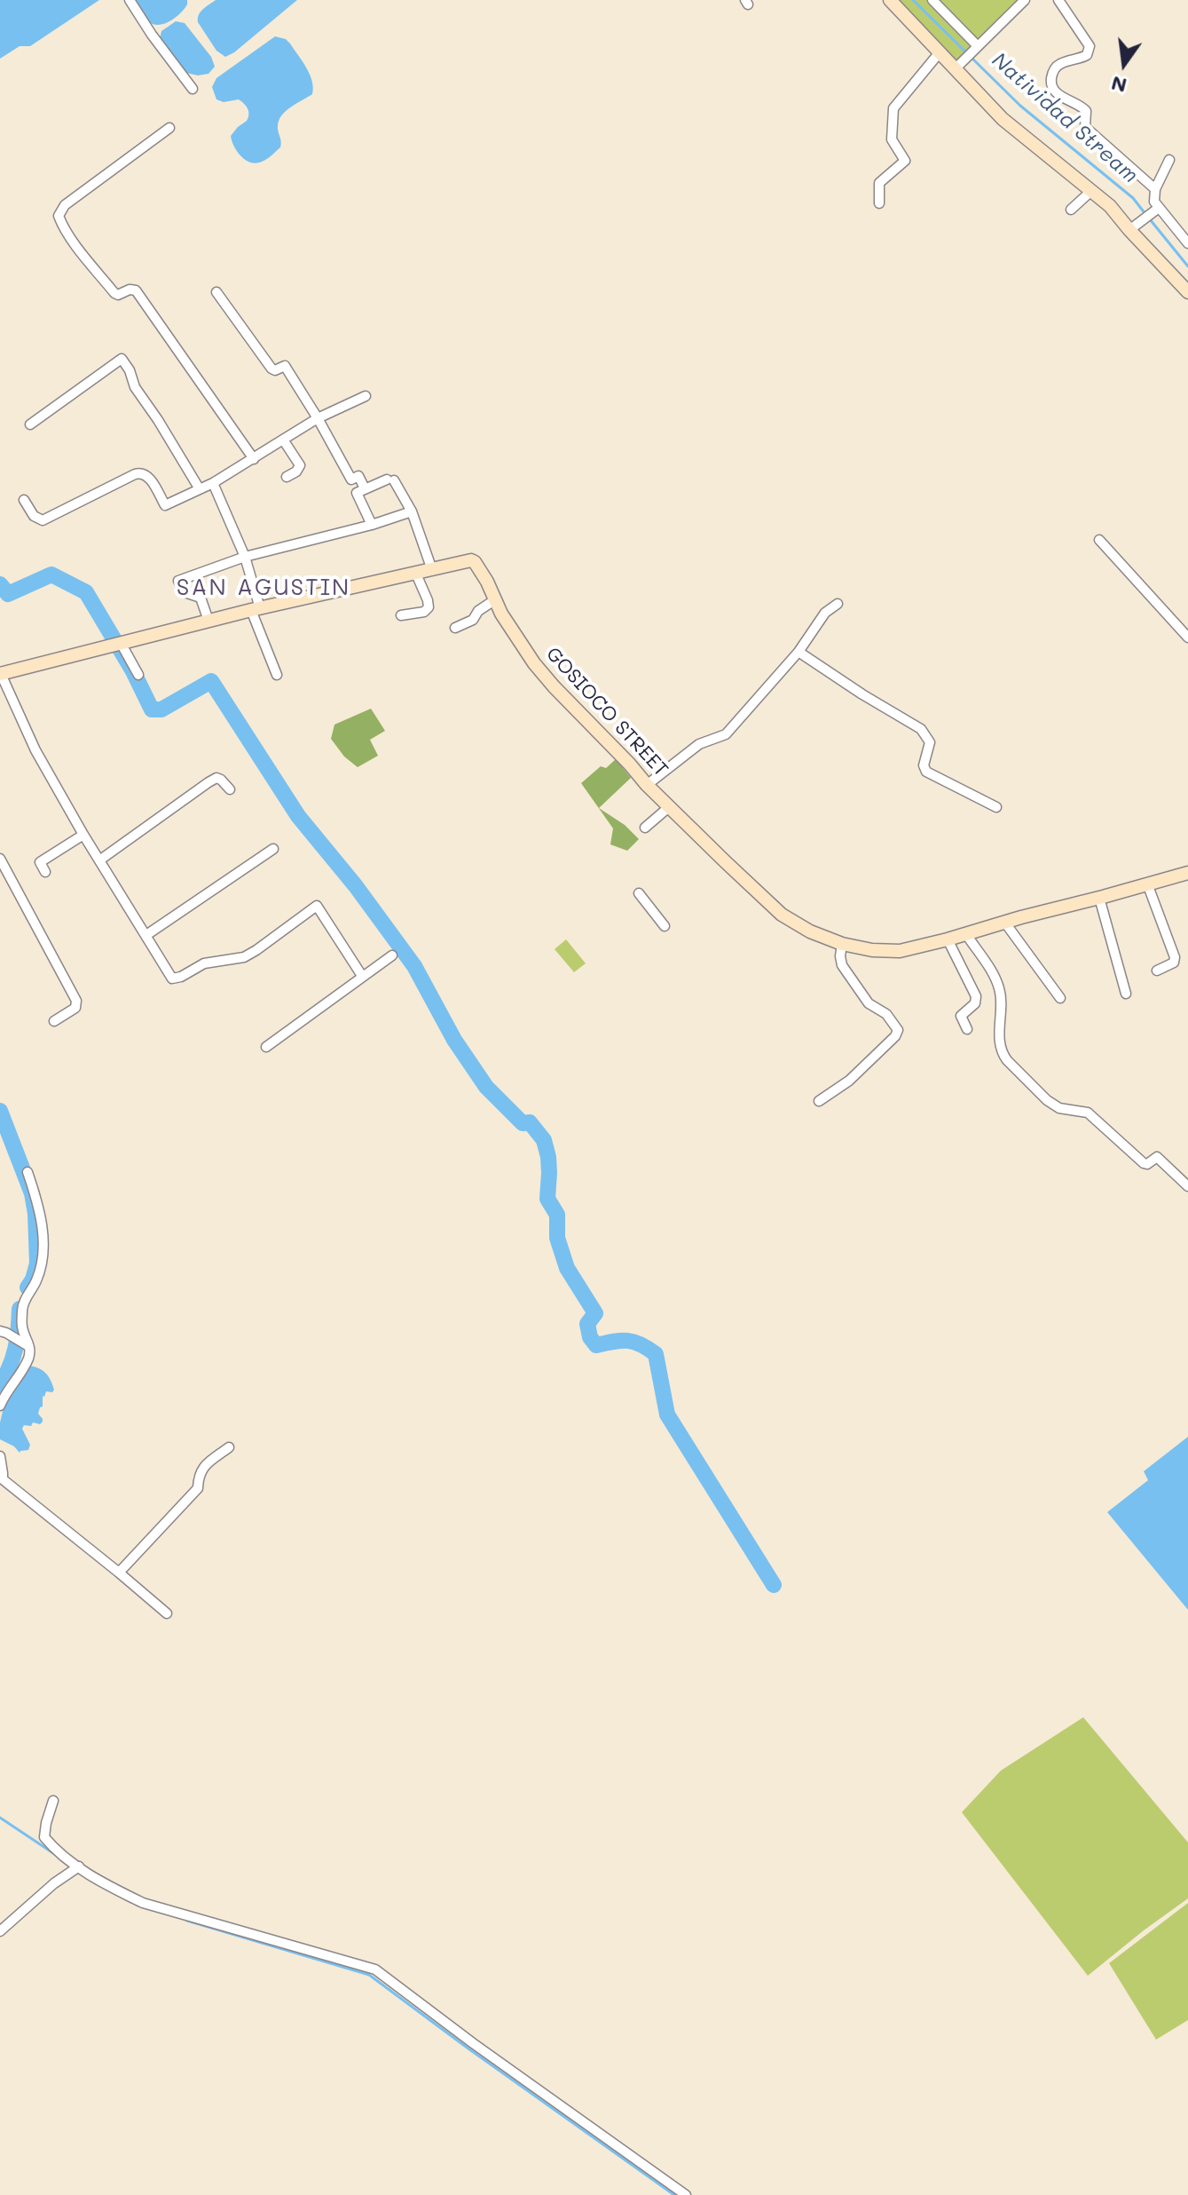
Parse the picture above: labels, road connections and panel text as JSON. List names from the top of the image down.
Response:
{
  "streets": {
    "street": ["GOSIOCO STREET"]
  },
  "districts": ["SAN AGUSTIN"],
  "water": ["Natividad Stream"],
  "north": "bottom"
}
